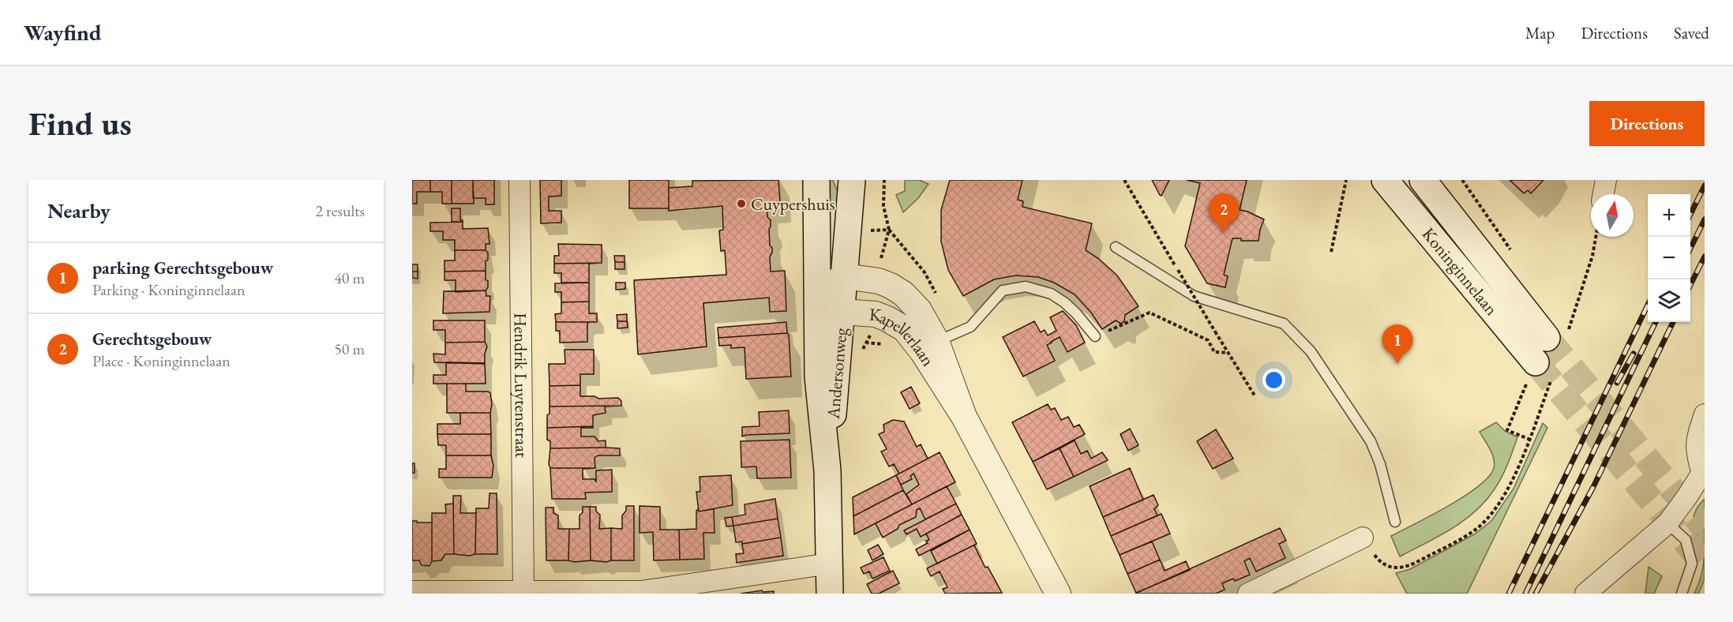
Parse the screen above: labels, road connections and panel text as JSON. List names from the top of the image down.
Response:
{
  "streets": {
    "main road": ["Koninginnelaan", "Andersonweg"],
    "street": ["Kapellerlaan", "Hendrik Luytenstraat"]
  },
  "crossings": [
    ["Kapellerlaan", "Andersonweg"]
  ],
  "places": ["Cuypershuis"],
  "north": "top",
  "page": {
    "header": "Wayfind",
    "nav": ["Map", "Directions", "Saved"],
    "buttons": "Directions",
    "title": "Find us",
    "heading": ["Nearby", "2 results"],
    "pins": ["2", "1"],
    "map_buttons": ["+", "−"],
    "list": [
      {
        "mark": "1",
        "name": "parking Gerechtsgebouw",
        "note": "Parking · Koninginnelaan",
        "value": "40 m"
      },
      {
        "mark": "2",
        "name": "Gerechtsgebouw",
        "note": "Place · Koninginnelaan",
        "value": "50 m"
      }
    ]
  }
}
